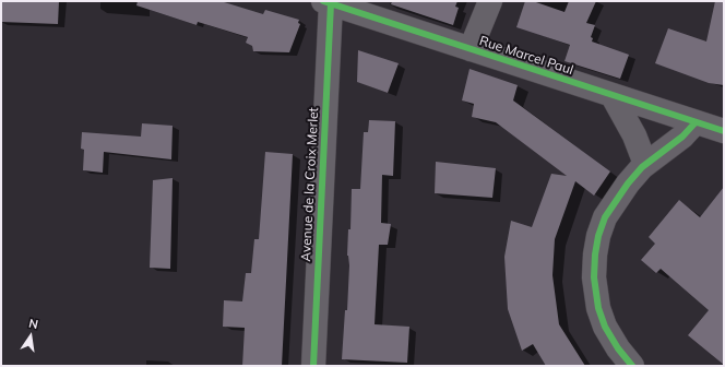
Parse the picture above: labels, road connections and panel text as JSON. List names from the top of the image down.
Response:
{
  "streets": {
    "street": ["Rue Marcel Paul", "Avenue de la Croix Merlet"]
  },
  "crossings": [
    ["Rue Marcel Paul", "Avenue de la Croix Merlet"]
  ],
  "north": "top"
}
